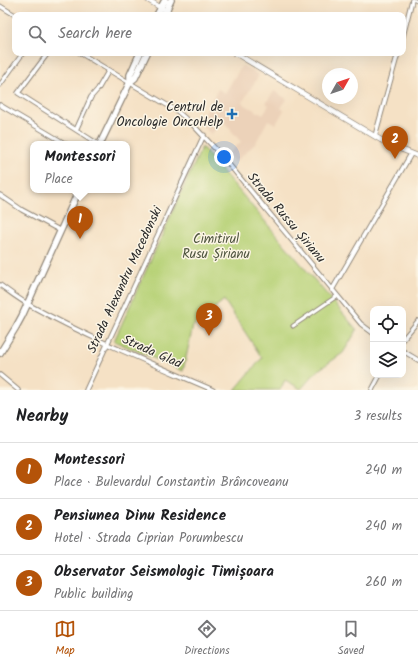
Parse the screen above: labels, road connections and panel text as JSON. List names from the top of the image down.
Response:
{
  "streets": {
    "street": ["Strada Russu Șirianu", "Strada Alexandru Macedonski", "Strada Glad"]
  },
  "crossings": [
    ["Strada Russu Șirianu", "Strada Alexandru Macedonski"],
    ["Strada Alexandru Macedonski", "Strada Glad"]
  ],
  "parks": ["Cimitirul Rusu Șirianu"],
  "places": {
    "health": ["Centrul de Oncologie OncoHelp"]
  },
  "north": "top right",
  "page": {
    "search": "Search here",
    "pins": ["2", "1", "3"],
    "popup": ["Montessori", "Place"],
    "heading": ["Nearby", "3 results"],
    "list": [
      {
        "mark": "1",
        "name": "Montessori",
        "note": "Place · Bulevardul Constantin Brâncoveanu",
        "value": "240 m"
      },
      {
        "mark": "2",
        "name": "Pensiunea Dinu Residence",
        "note": "Hotel · Strada Ciprian Porumbescu",
        "value": "240 m"
      },
      {
        "mark": "3",
        "name": "Observator Seismologic Timișoara",
        "note": "Public building",
        "value": "260 m"
      }
    ],
    "nav": ["Map", "Directions", "Saved"]
  }
}
